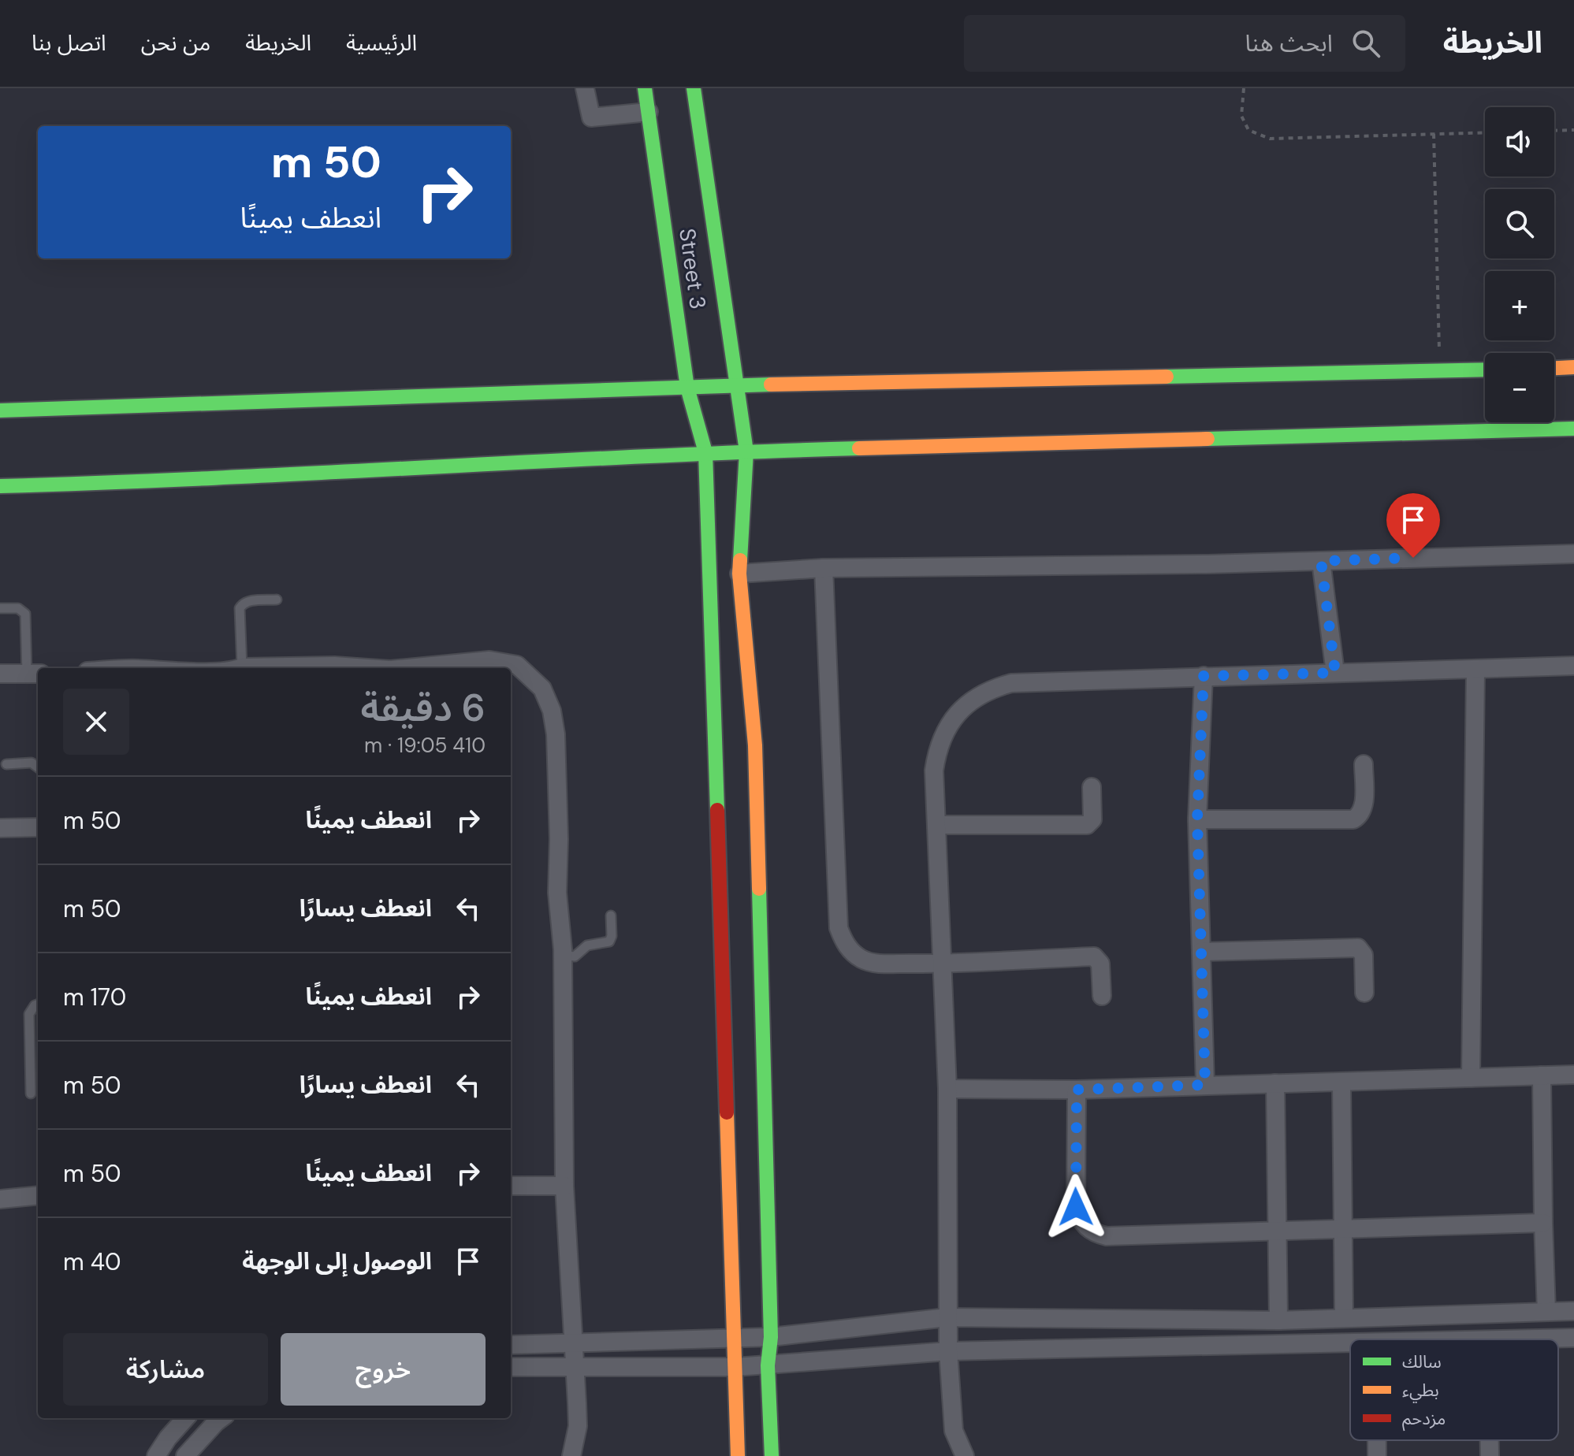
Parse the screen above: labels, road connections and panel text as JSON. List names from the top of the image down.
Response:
{
  "streets": {
    "street": ["Street 3"]
  },
  "legend": ["سالك", "بطيء", "مزدحم"],
  "page": {
    "header": "الخريطة",
    "search": "ابحث هنا",
    "nav": [
      "الرئيسية",
      "الخريطة",
      "من نحن",
      "اتصل بنا"
    ],
    "map_buttons": ["+", "−"],
    "turn": ["50 m", "انعطف يمينًا"],
    "heading": ["6 دقيقة", "410 m · 19:05"],
    "list": [
      {
        "name": "انعطف يمينًا",
        "value": "50 m"
      },
      {
        "name": "انعطف يسارًا",
        "value": "50 m"
      },
      {
        "name": "انعطف يمينًا",
        "value": "170 m"
      },
      {
        "name": "انعطف يسارًا",
        "value": "50 m"
      },
      {
        "name": "انعطف يمينًا",
        "value": "50 m"
      },
      {
        "name": "الوصول إلى الوجهة",
        "value": "40 m"
      }
    ],
    "buttons": ["خروج", "مشاركة"]
  }
}
